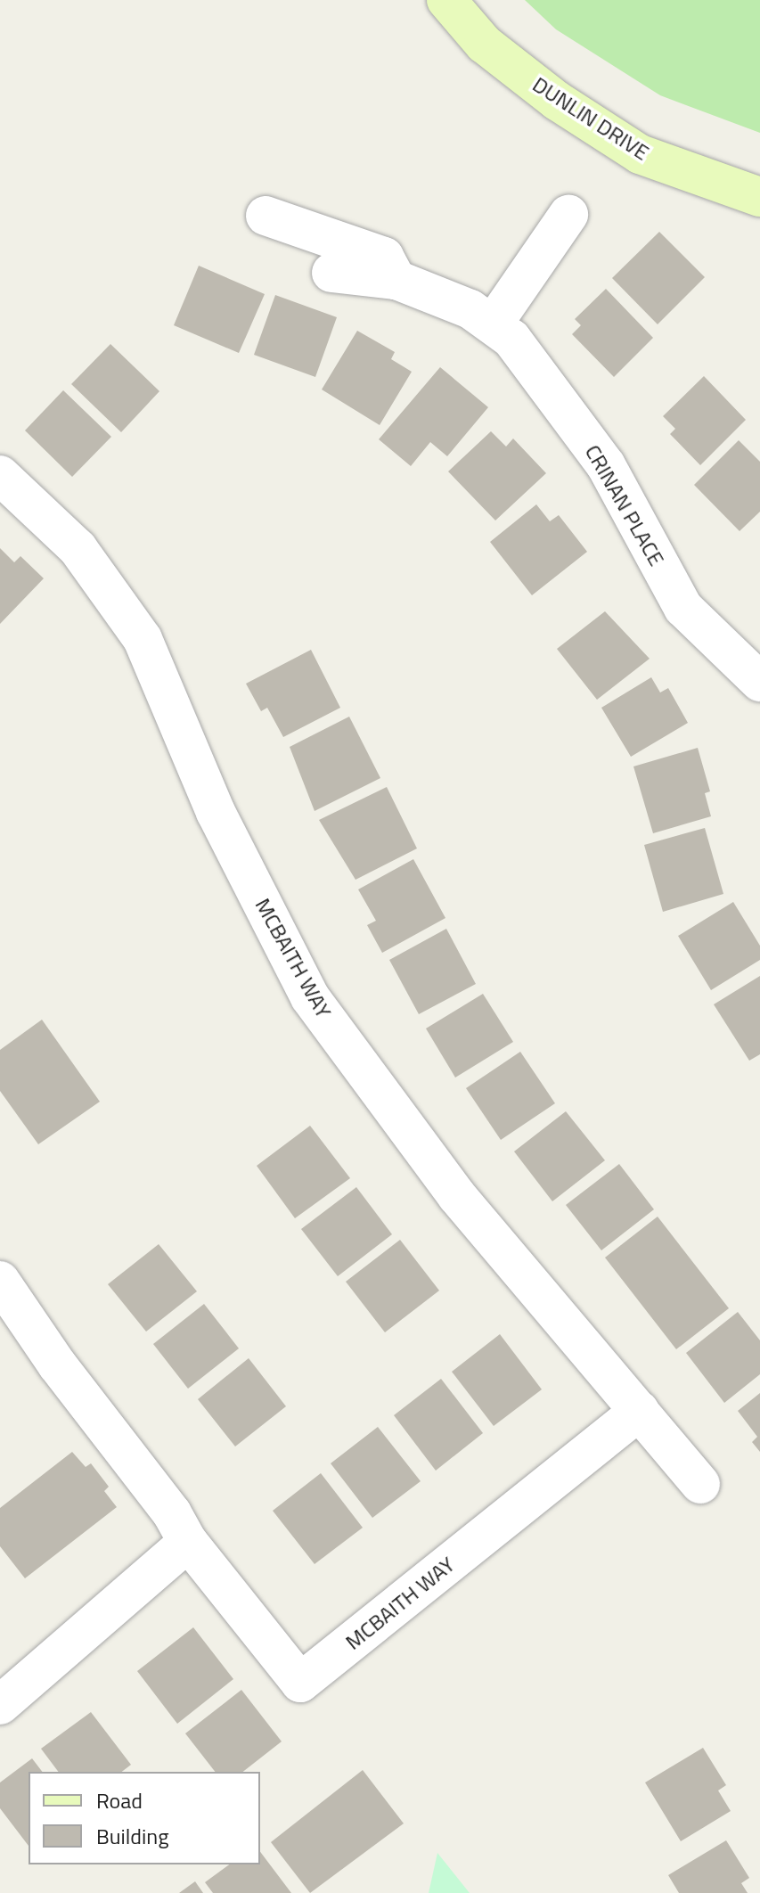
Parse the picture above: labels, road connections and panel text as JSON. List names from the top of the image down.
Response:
{
  "streets": {
    "street": ["DUNLIN DRIVE", "CRINAN PLACE", "MCBAITH WAY"]
  },
  "legend": ["Road", "Building"]
}
